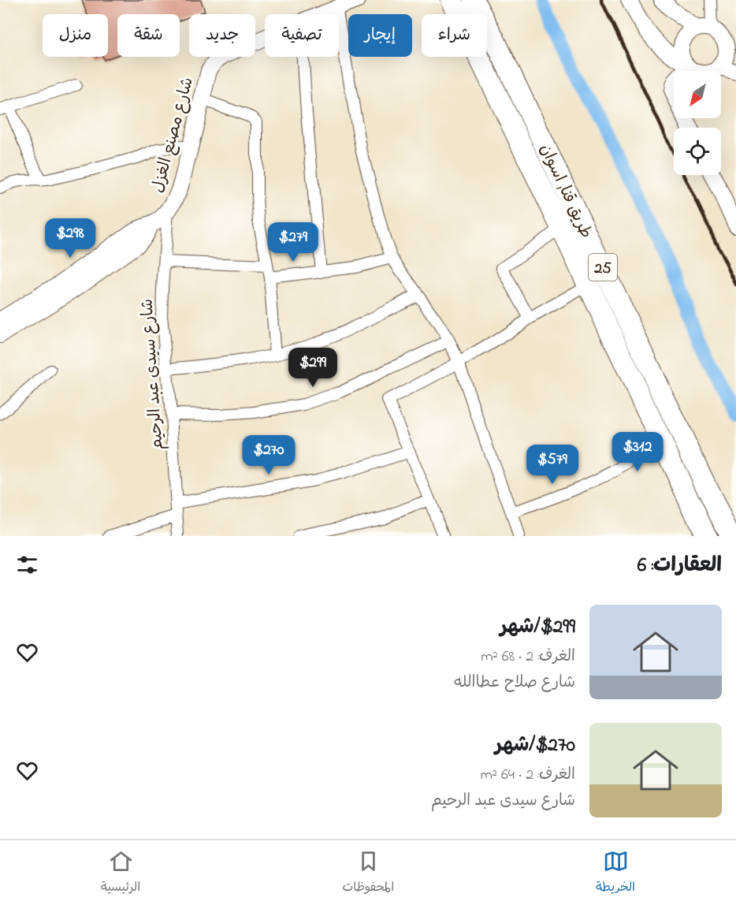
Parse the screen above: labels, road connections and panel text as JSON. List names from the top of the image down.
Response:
{
  "streets": {
    "highway": ["طريق قنا, اسوان", "25"],
    "street": ["شارع مصنع الغزل", "شارع سيدى عبد الرحيم"]
  },
  "crossings": [
    ["شارع مصنع الغزل", "شارع سيدى عبد الرحيم"]
  ],
  "north": "bottom left",
  "page": {
    "chip": [
      "شراء",
      "إيجار",
      "تصفية",
      "جديد",
      "شقة",
      "منزل"
    ],
    "price": [
      "$298",
      "$279",
      "$299",
      "$312",
      "$270",
      "$579"
    ],
    "heading": "العقارات: 6",
    "list": [
      {
        "name": "$299/شهر",
        "note": "الغرف: 2 · 68 m² · شارع صلاح عطاالله"
      },
      {
        "name": "$270/شهر",
        "note": "الغرف: 2 · 64 m² · شارع سيدى عبد الرحيم"
      }
    ],
    "tabs": ["الخريطة", "المحفوظات", "الرئيسية"]
  }
}
